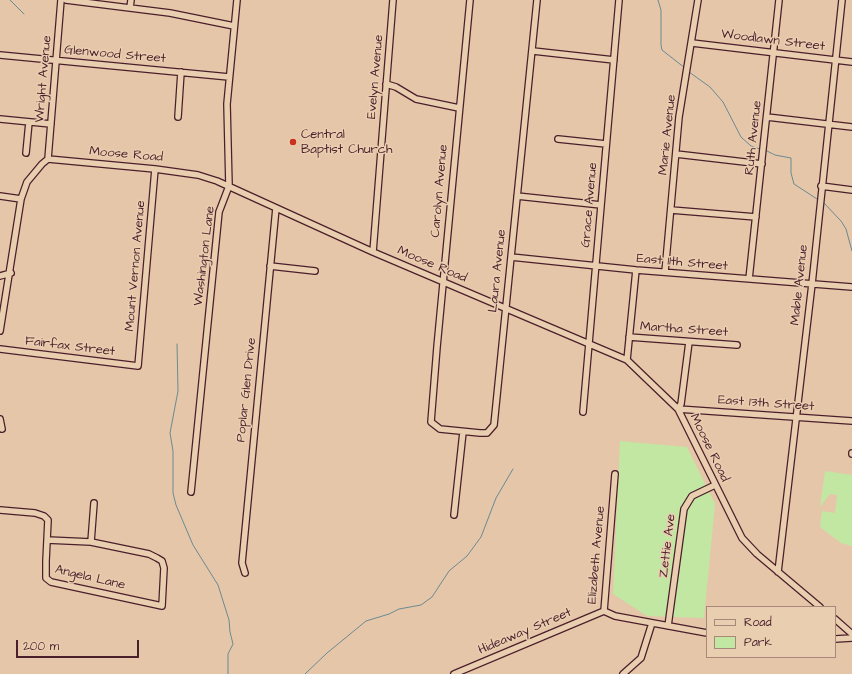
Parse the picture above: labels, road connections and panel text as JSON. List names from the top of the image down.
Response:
{
  "streets": {
    "street": [
      "Woodlawn Street",
      "Glenwood Street",
      "Evelyn Avenue",
      "Wright Avenue",
      "Marie Avenue",
      "Ruth Avenue",
      "Moose Road",
      "Carolyn Avenue",
      "Grace Avenue",
      "Washington Lane",
      "East 11th Street",
      "Mount Vernon Avenue",
      "Laura Avenue",
      "Mable Avenue",
      "Martha Street",
      "Fairfax Street",
      "Poplar Glen Drive",
      "East 13th Street",
      "Zettie Ave",
      "Elizabeth Avenue",
      "Angela Lane",
      "Hideaway Street"
    ]
  },
  "crossings": [
    ["Woodlawn Street", "Marie Avenue"],
    ["Woodlawn Street", "Ruth Avenue"],
    ["Woodlawn Street", "Mable Avenue"],
    ["Glenwood Street", "Wright Avenue"],
    ["Glenwood Street", "Washington Lane"],
    ["Evelyn Avenue", "Moose Road"],
    ["Wright Avenue", "Moose Road"],
    ["Marie Avenue", "East 11th Street"],
    ["Ruth Avenue", "East 11th Street"],
    ["Moose Road", "Carolyn Avenue"],
    ["Moose Road", "Grace Avenue"],
    ["Moose Road", "Washington Lane"],
    ["Moose Road", "Mount Vernon Avenue"],
    ["Moose Road", "Laura Avenue"],
    ["Moose Road", "Mable Avenue"],
    ["Moose Road", "Poplar Glen Drive"],
    ["Moose Road", "East 13th Street"],
    ["Moose Road", "Zettie Ave"],
    ["Carolyn Avenue", "Laura Avenue"],
    ["Grace Avenue", "East 11th Street"],
    ["East 11th Street", "Laura Avenue"],
    ["East 11th Street", "Mable Avenue"],
    ["Mount Vernon Avenue", "Fairfax Street"],
    ["Mable Avenue", "East 13th Street"],
    ["Zettie Ave", "Elizabeth Avenue"],
    ["Elizabeth Avenue", "Hideaway Street"]
  ],
  "places": ["Central Baptist Church"],
  "legend": ["Road", "Park"],
  "scale_bar": "200 m"
}
